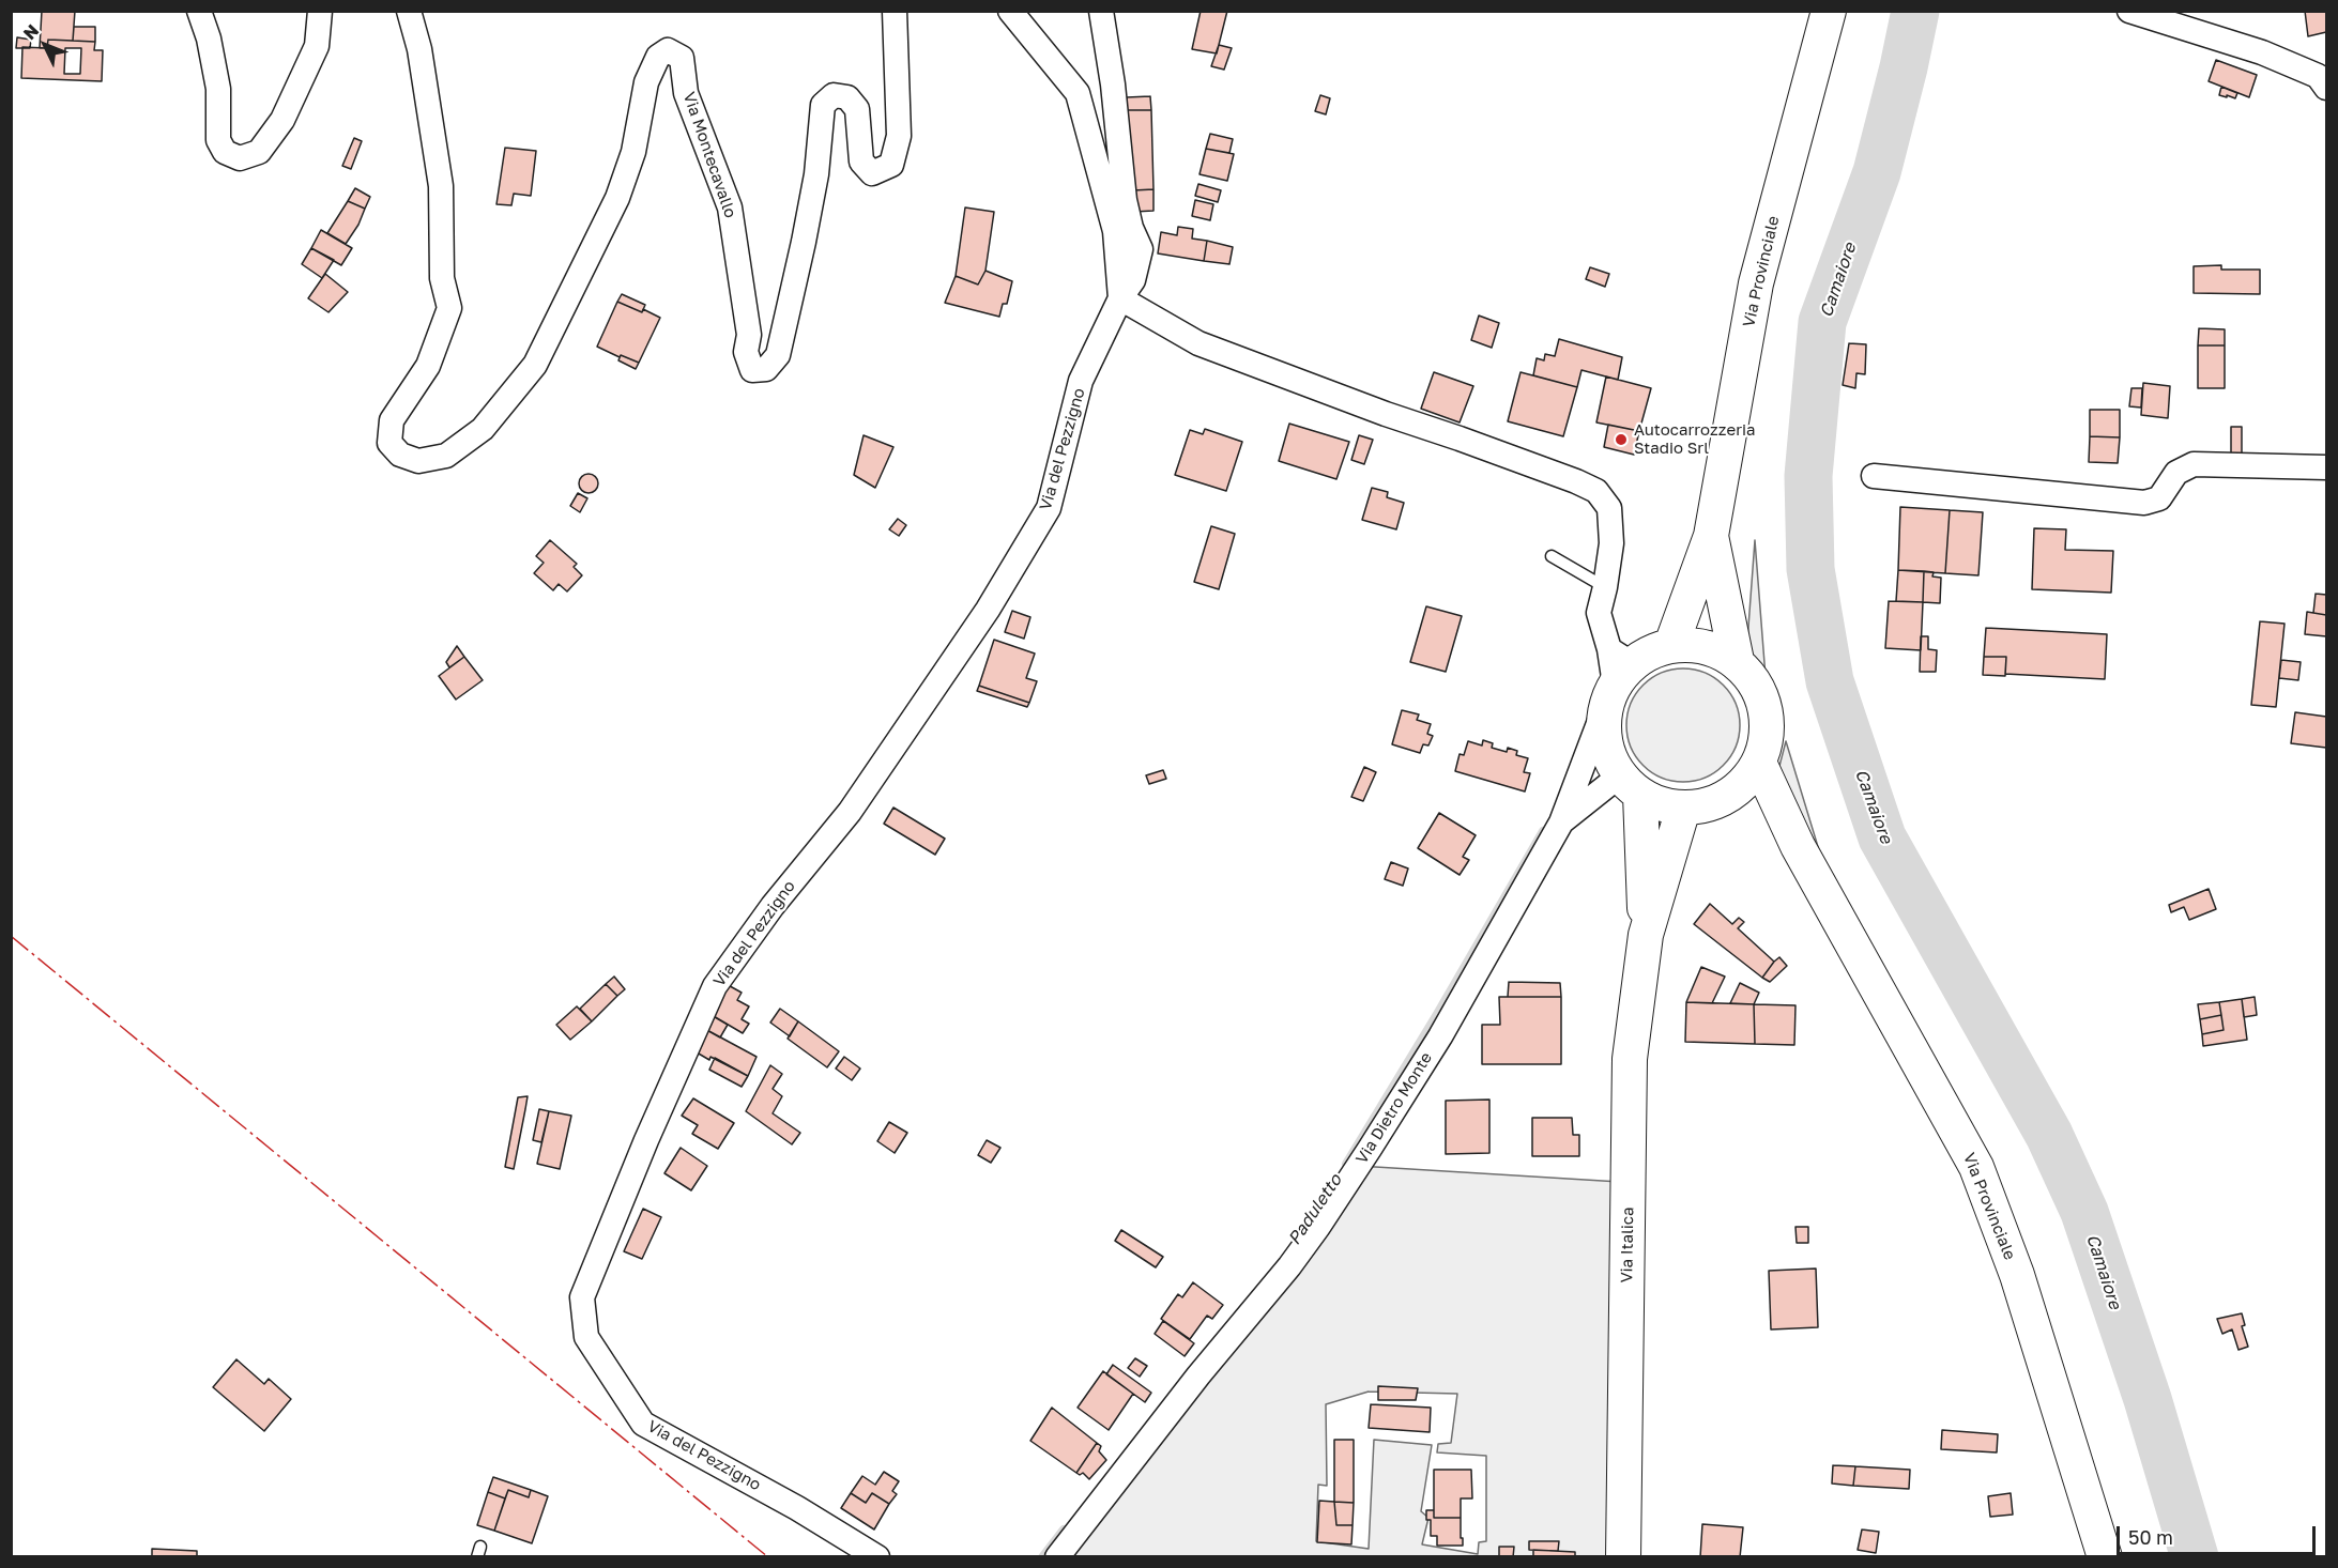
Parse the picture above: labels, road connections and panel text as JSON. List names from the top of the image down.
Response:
{
  "streets": {
    "main road": ["Via Provinciale", "Via Italica"],
    "street": ["Via Montecavallo", "Via del Pezzigno", "Via Dietro Monte"]
  },
  "crossings": [
    ["Via Provinciale", "Via Dietro Monte"],
    ["Via Provinciale", "Via Italica"],
    ["Via Dietro Monte", "Via Italica"]
  ],
  "water": ["Camaiore", "Paduletto"],
  "places": ["Autocarrozzeria Stadio Srl"],
  "scale_bar": "50 m",
  "north": "top left"
}
